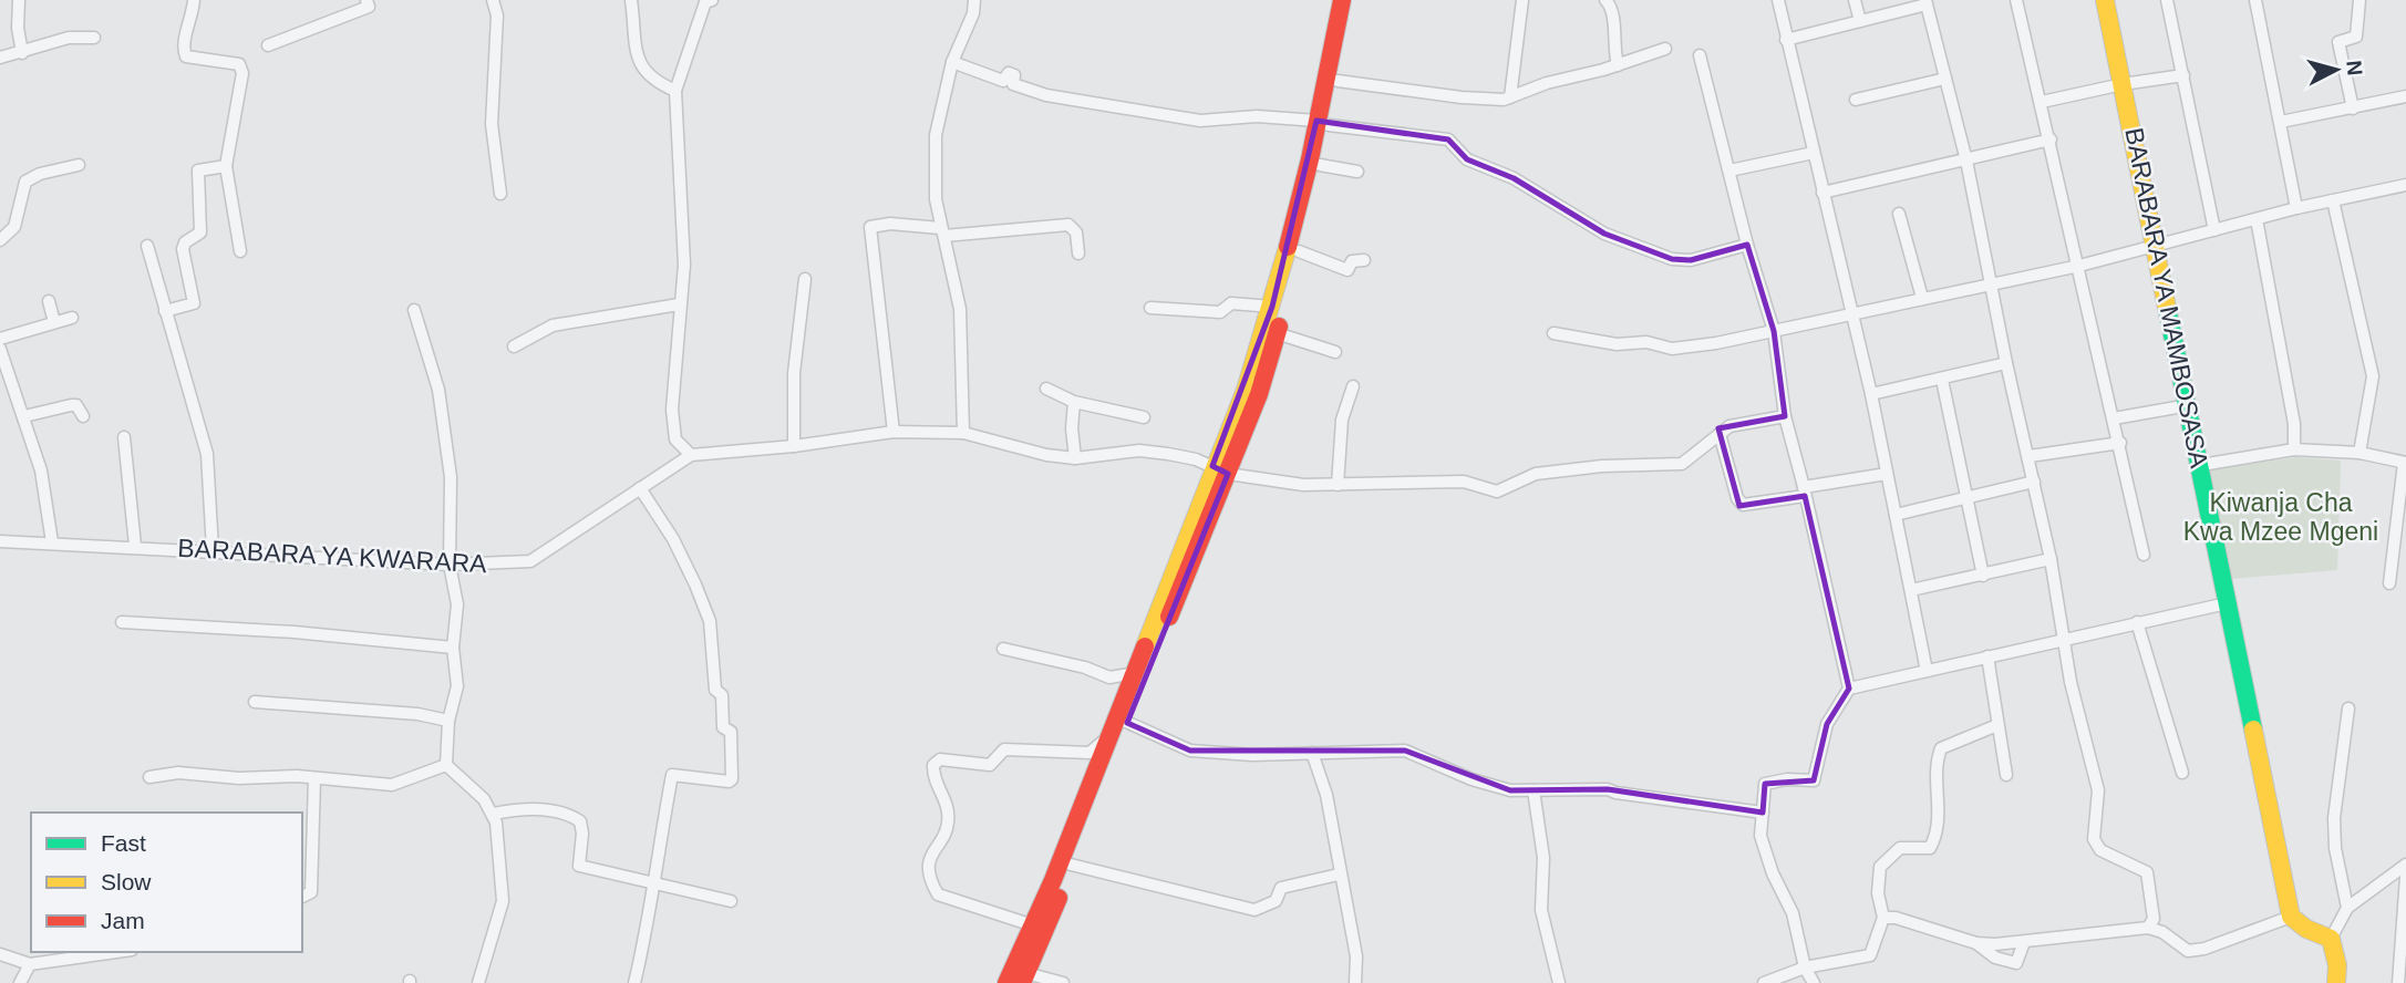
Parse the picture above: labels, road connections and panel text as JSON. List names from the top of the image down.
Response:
{
  "streets": {
    "main road": ["BARABARA YA MAMBOSASA"],
    "street": ["BARABARA YA KWARARA"]
  },
  "parks": ["Kiwanja Cha Kwa Mzee Mgeni"],
  "legend": ["Fast", "Slow", "Jam"],
  "north": "right"
}
